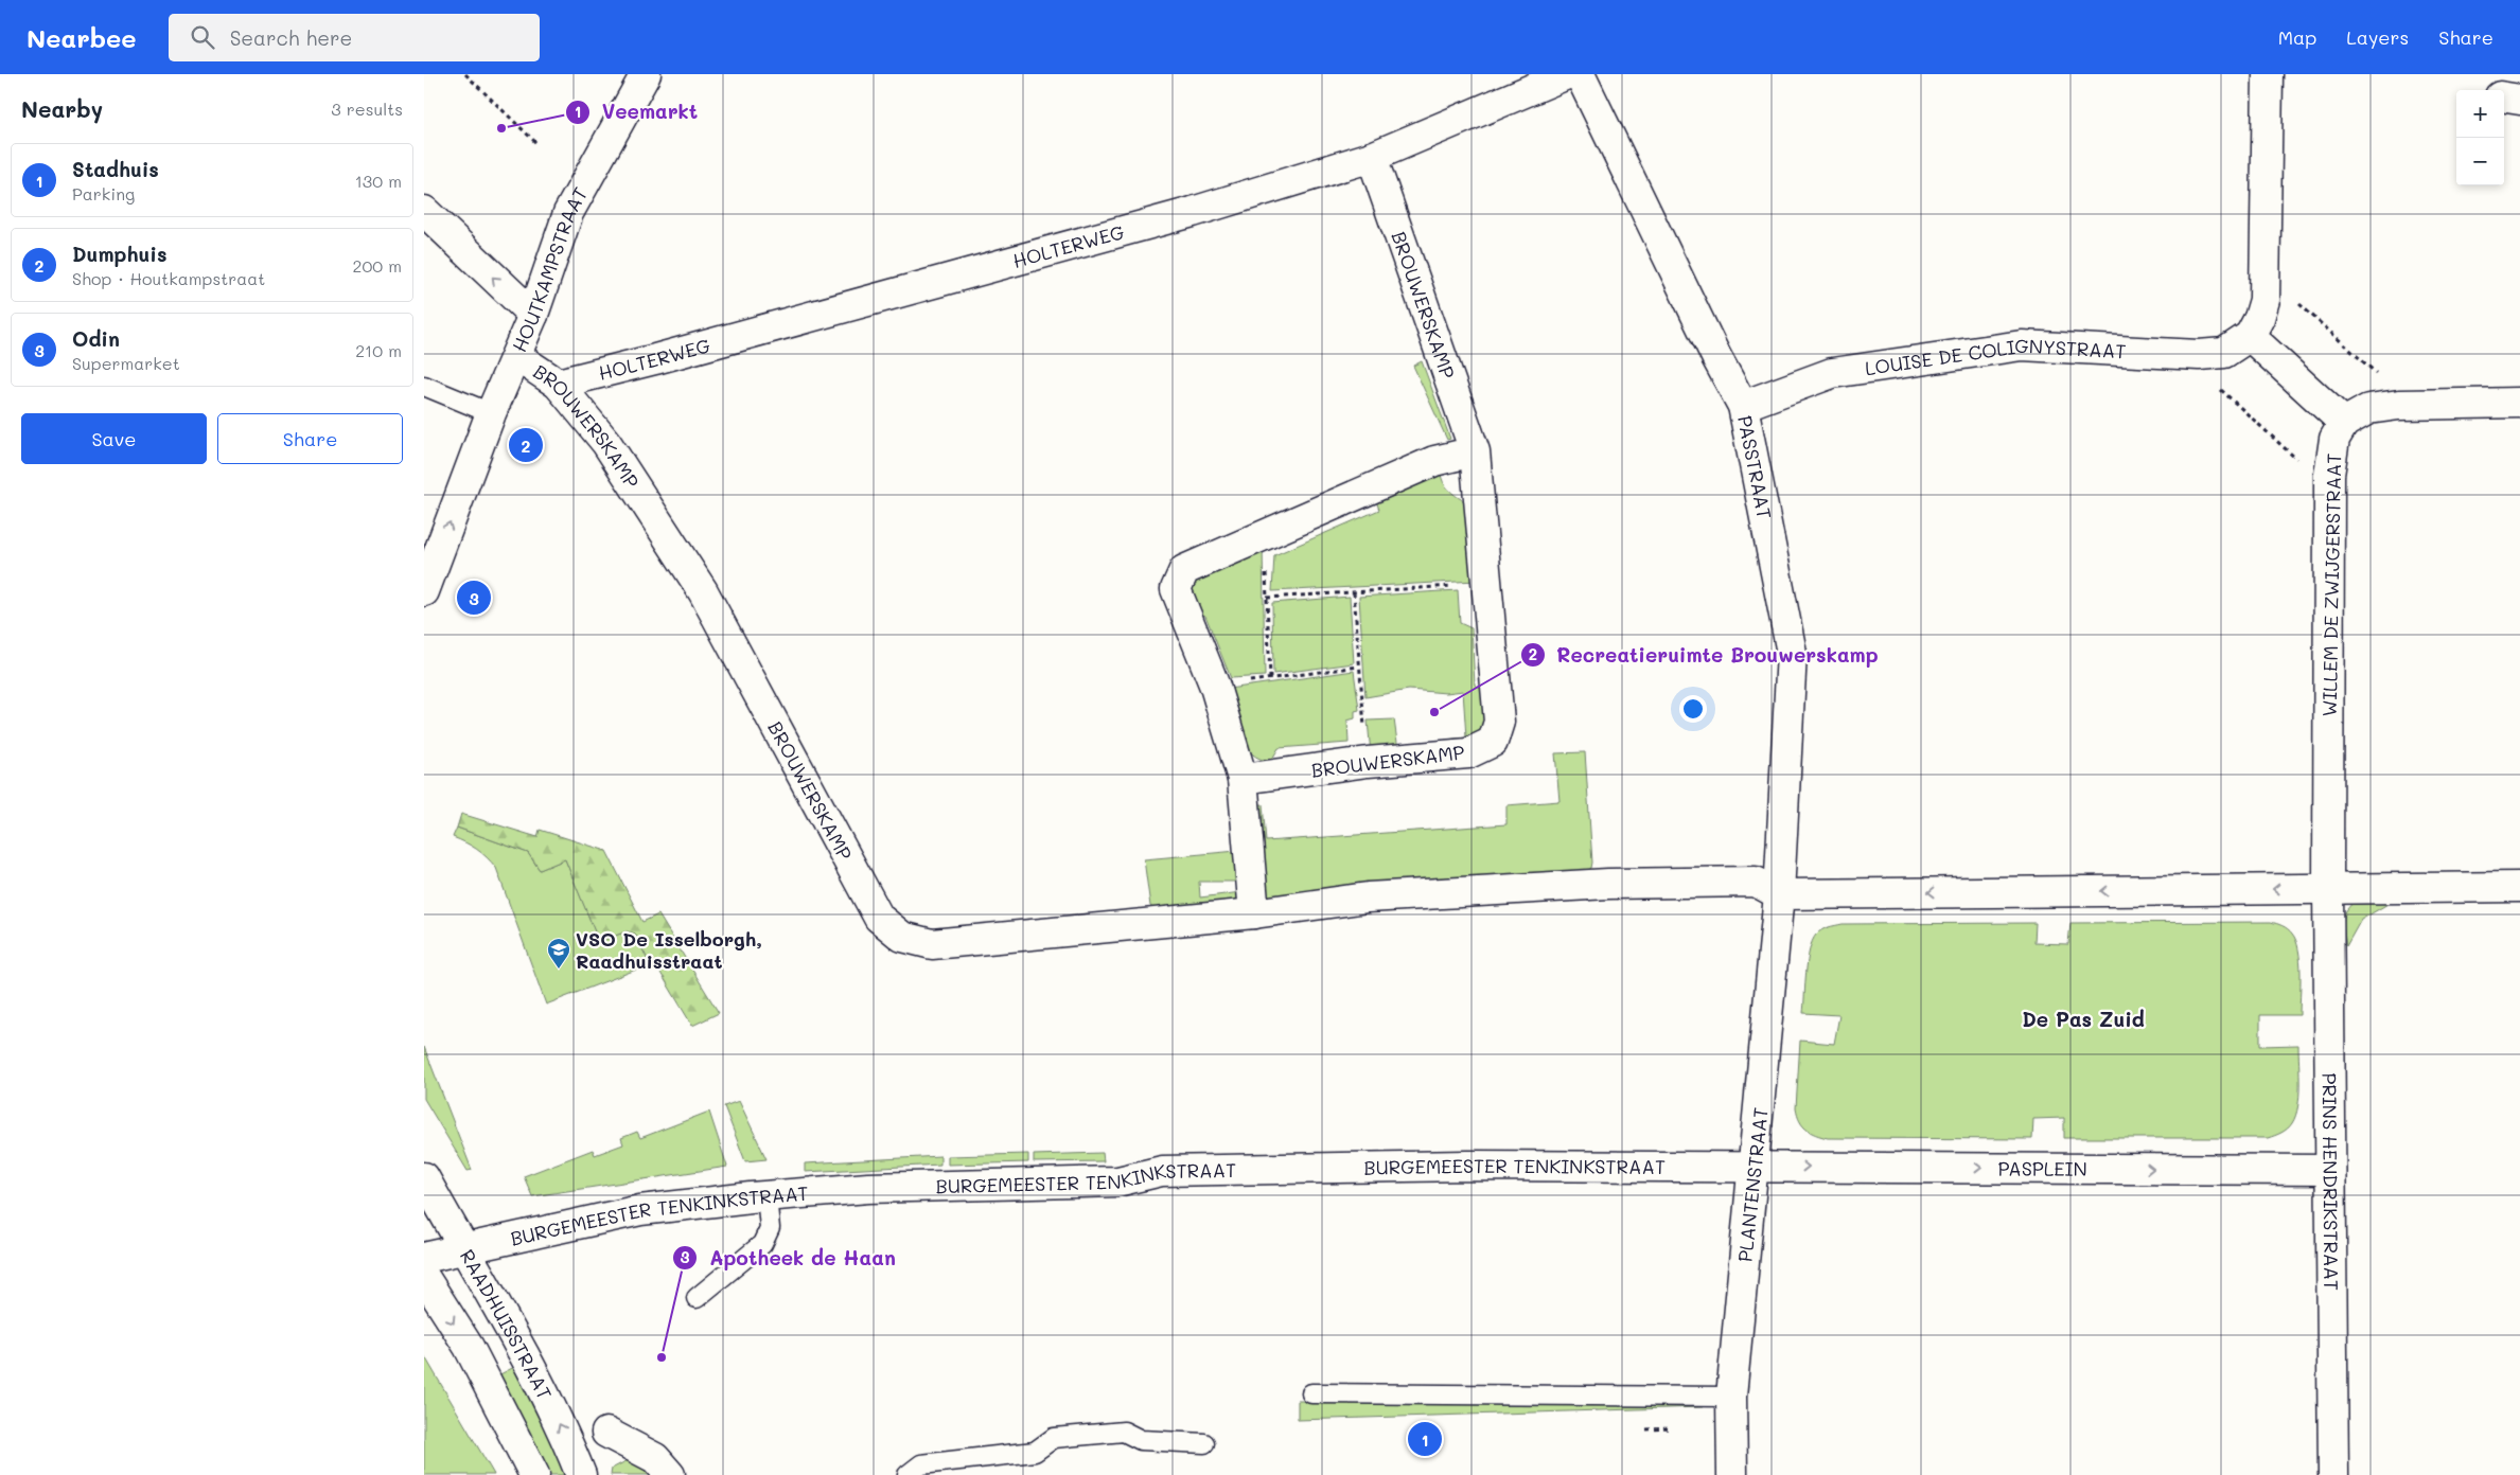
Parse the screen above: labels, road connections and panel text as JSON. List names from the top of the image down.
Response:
{
  "streets": {
    "street": [
      "HOLTERWEG",
      "HOUTKAMPSTRAAT",
      "BROUWERSKAMP",
      "LOUISE DE COLIGNYSTRAAT",
      "PASSTRAAT",
      "WILLEM DE ZWIJGERSTRAAT",
      "BURGEMEESTER TENKINKSTRAAT",
      "PASPLEIN",
      "PRINS HENDRIKSTRAAT",
      "PLANTENSTRAAT",
      "RAADHUISSTRAAT"
    ]
  },
  "crossings": [
    ["HOLTERWEG", "BROUWERSKAMP"],
    ["HOUTKAMPSTRAAT", "BROUWERSKAMP"],
    ["BROUWERSKAMP", "PASSTRAAT"],
    ["BROUWERSKAMP", "PLANTENSTRAAT"],
    ["LOUISE DE COLIGNYSTRAAT", "PASSTRAAT"],
    ["PASSTRAAT", "PLANTENSTRAAT"],
    ["WILLEM DE ZWIJGERSTRAAT", "PRINS HENDRIKSTRAAT"],
    ["BURGEMEESTER TENKINKSTRAAT", "PASPLEIN"],
    ["BURGEMEESTER TENKINKSTRAAT", "PLANTENSTRAAT"],
    ["BURGEMEESTER TENKINKSTRAAT", "RAADHUISSTRAAT"],
    ["PASPLEIN", "PRINS HENDRIKSTRAAT"],
    ["PASPLEIN", "PLANTENSTRAAT"]
  ],
  "one_way": ["PASPLEIN"],
  "districts": ["De Pas Zuid"],
  "places": {
    "other": ["Veemarkt", "Recreatieruimte Brouwerskamp", "Apotheek de Haan"],
    "school or university": ["VSO De Isselborgh, Raadhuisstraat"]
  },
  "page": {
    "header": "Nearbee",
    "search": "Search here",
    "nav": ["Map", "Layers", "Share"],
    "heading": ["Nearby", "3 results"],
    "map_buttons": ["+", "−"],
    "list": [
      {
        "mark": "1",
        "name": "Stadhuis",
        "note": "Parking",
        "value": "130 m"
      },
      {
        "mark": "2",
        "name": "Dumphuis",
        "note": "Shop · Houtkampstraat",
        "value": "200 m"
      },
      {
        "mark": "3",
        "name": "Odin",
        "note": "Supermarket",
        "value": "210 m"
      }
    ],
    "buttons": ["Save", "Share"],
    "pins": ["2", "3", "1"]
  }
}
